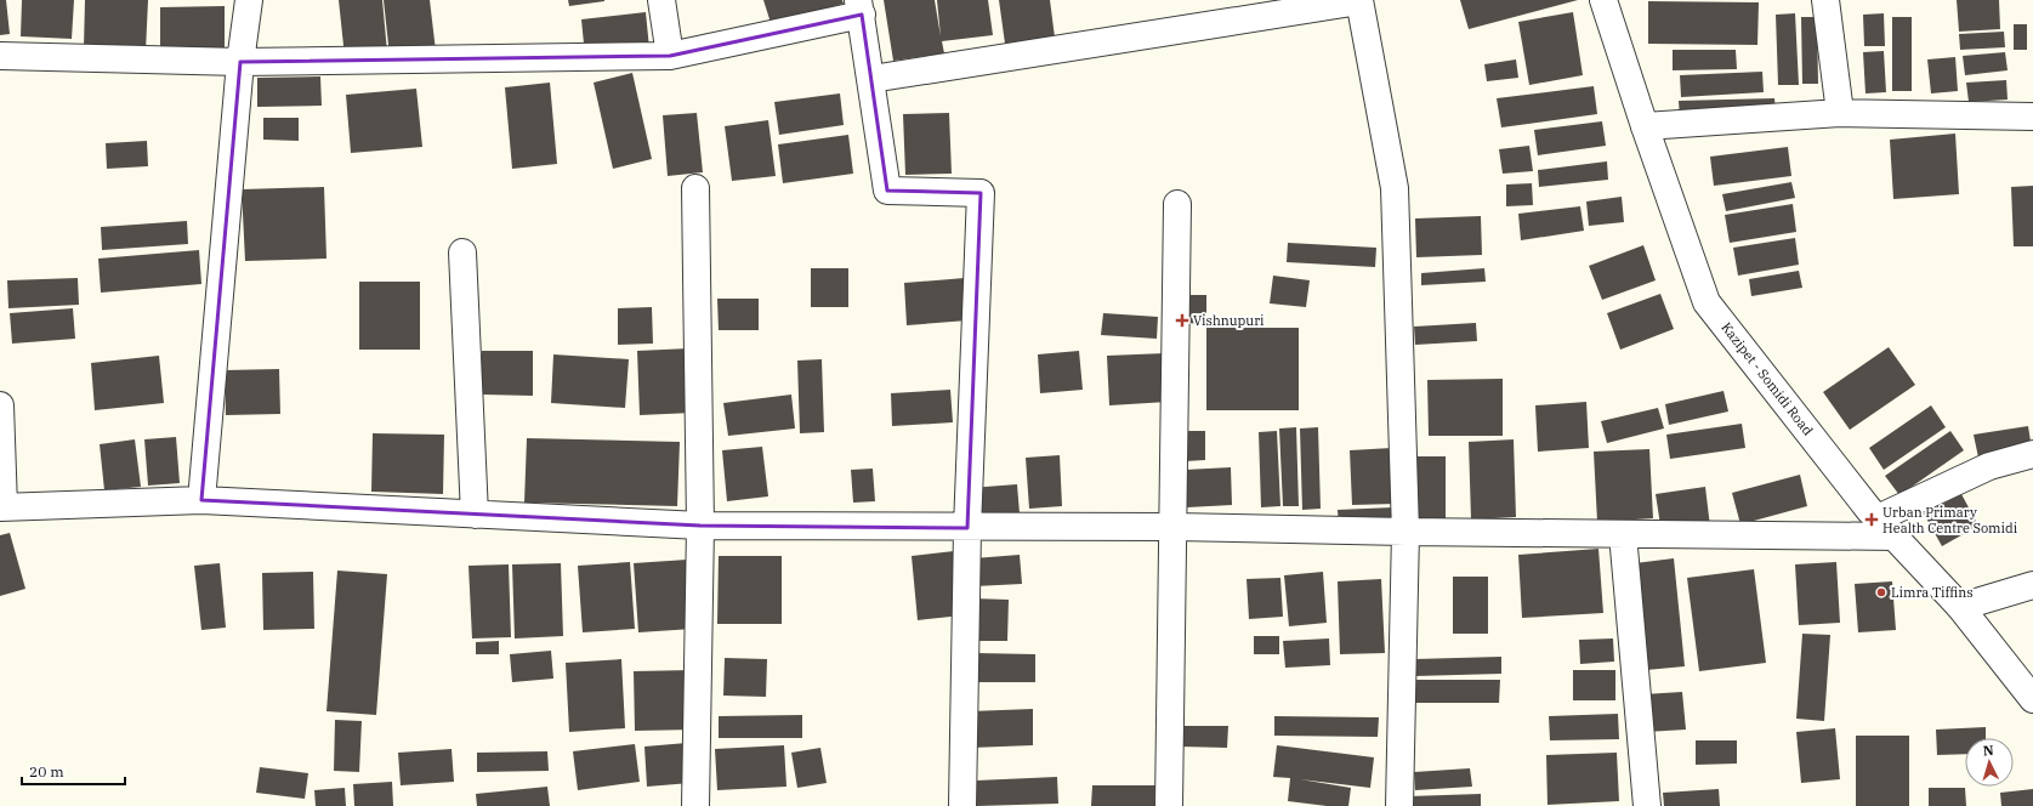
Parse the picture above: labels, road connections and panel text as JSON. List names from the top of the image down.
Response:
{
  "streets": {
    "street": ["Kazipet - Somidi Road"]
  },
  "places": {
    "health": ["Vishnupuri", "Urban Primary Health Centre Somidi"],
    "other": ["Limra Tiffins"]
  },
  "scale_bar": "20 m",
  "north": "top"
}
